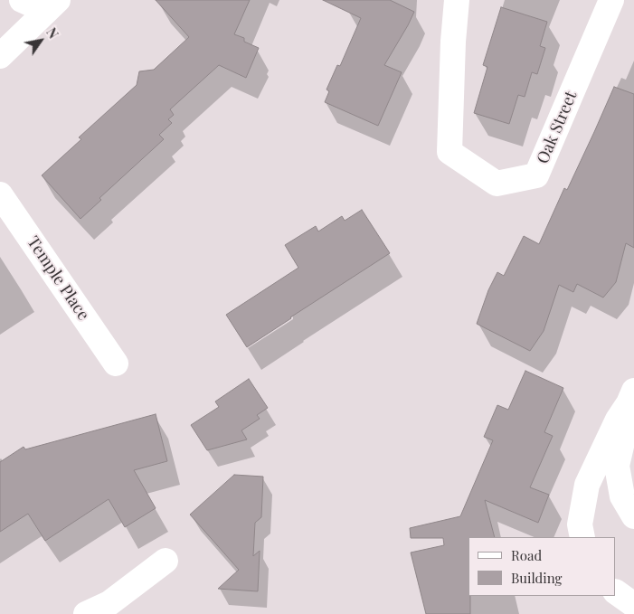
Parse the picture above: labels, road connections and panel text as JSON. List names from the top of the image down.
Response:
{
  "streets": {
    "street": ["Oak Street", "Temple Place"]
  },
  "legend": ["Road", "Building"],
  "north": "top right"
}
